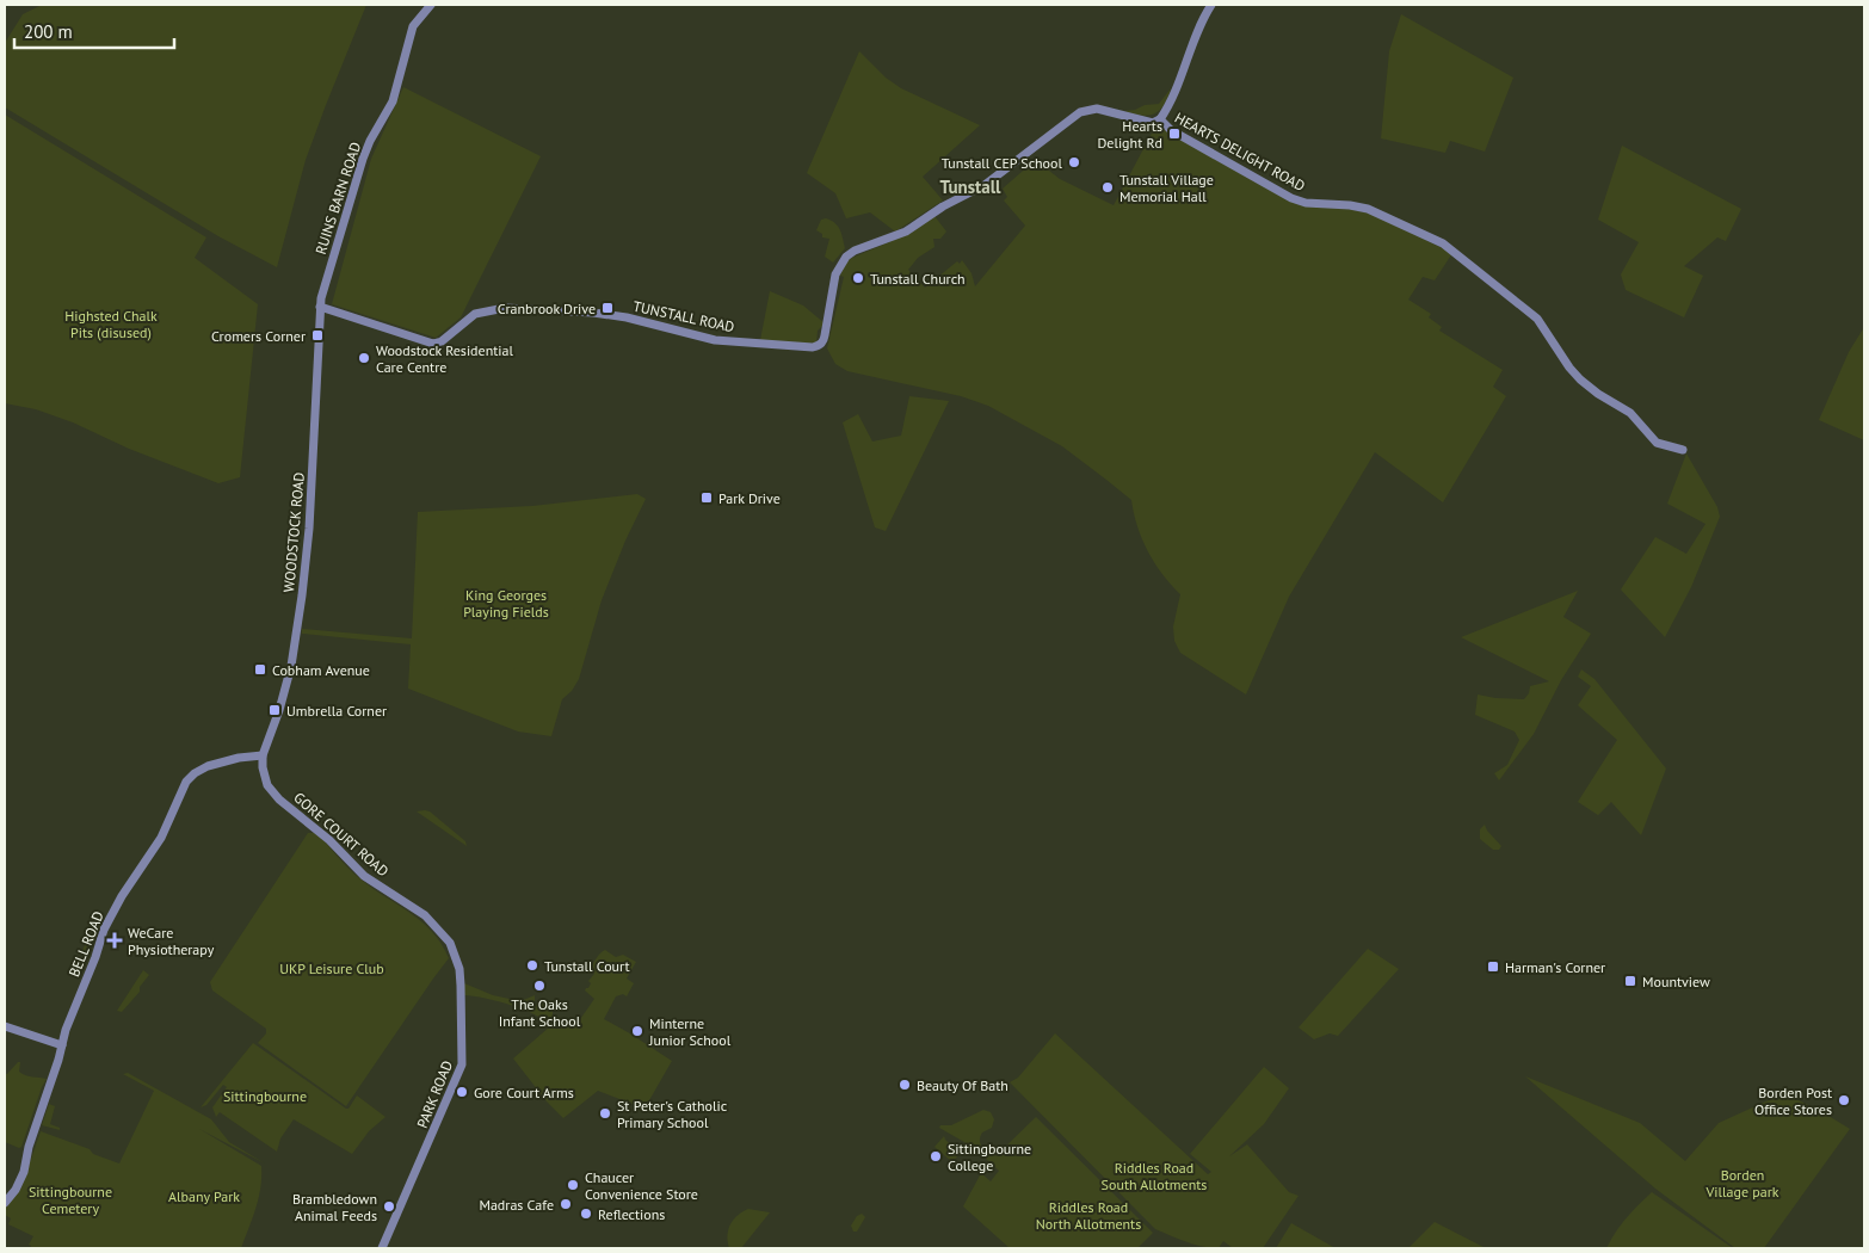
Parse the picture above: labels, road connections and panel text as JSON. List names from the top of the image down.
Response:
{
  "streets": {
    "street": [
      "HEARTS DELIGHT ROAD",
      "RUINS BARN ROAD",
      "TUNSTALL ROAD",
      "WOODSTOCK ROAD",
      "GORE COURT ROAD",
      "BELL ROAD",
      "PARK ROAD"
    ]
  },
  "crossings": [
    ["HEARTS DELIGHT ROAD", "TUNSTALL ROAD"],
    ["RUINS BARN ROAD", "TUNSTALL ROAD"],
    ["RUINS BARN ROAD", "WOODSTOCK ROAD"],
    ["TUNSTALL ROAD", "WOODSTOCK ROAD"],
    ["WOODSTOCK ROAD", "GORE COURT ROAD"],
    ["WOODSTOCK ROAD", "BELL ROAD"],
    ["GORE COURT ROAD", "BELL ROAD"],
    ["GORE COURT ROAD", "PARK ROAD"]
  ],
  "districts": ["Tunstall"],
  "parks": [
    "Highsted Chalk Pits (disused)",
    "King Georges Playing Fields",
    "UKP Leisure Club",
    "Sittingbourne",
    "Riddles Road South Allotments",
    "Borden Village park",
    "Sittingbourne Cemetery",
    "Albany Park",
    "Riddles Road North Allotments"
  ],
  "places": {
    "transit": [
      "Hearts Delight Rd",
      "Cranbrook Drive",
      "Cromers Corner",
      "Park Drive",
      "Cobham Avenue",
      "Umbrella Corner",
      "Harman's Corner",
      "Mountview"
    ],
    "other": [
      "Tunstall CEP School",
      "Tunstall Village Memorial Hall",
      "Tunstall Church",
      "Woodstock Residential Care Centre",
      "Tunstall Court",
      "The Oaks Infant School",
      "Minterne Junior School",
      "Beauty Of Bath",
      "Gore Court Arms",
      "Borden Post Office Stores",
      "St Peter's Catholic Primary School",
      "Sittingbourne College",
      "Chaucer Convenience Store",
      "Madras Cafe",
      "Brambledown Animal Feeds",
      "Reflections"
    ],
    "health": ["WeCare Physiotherapy"]
  },
  "scale_bar": "200 m"
}
